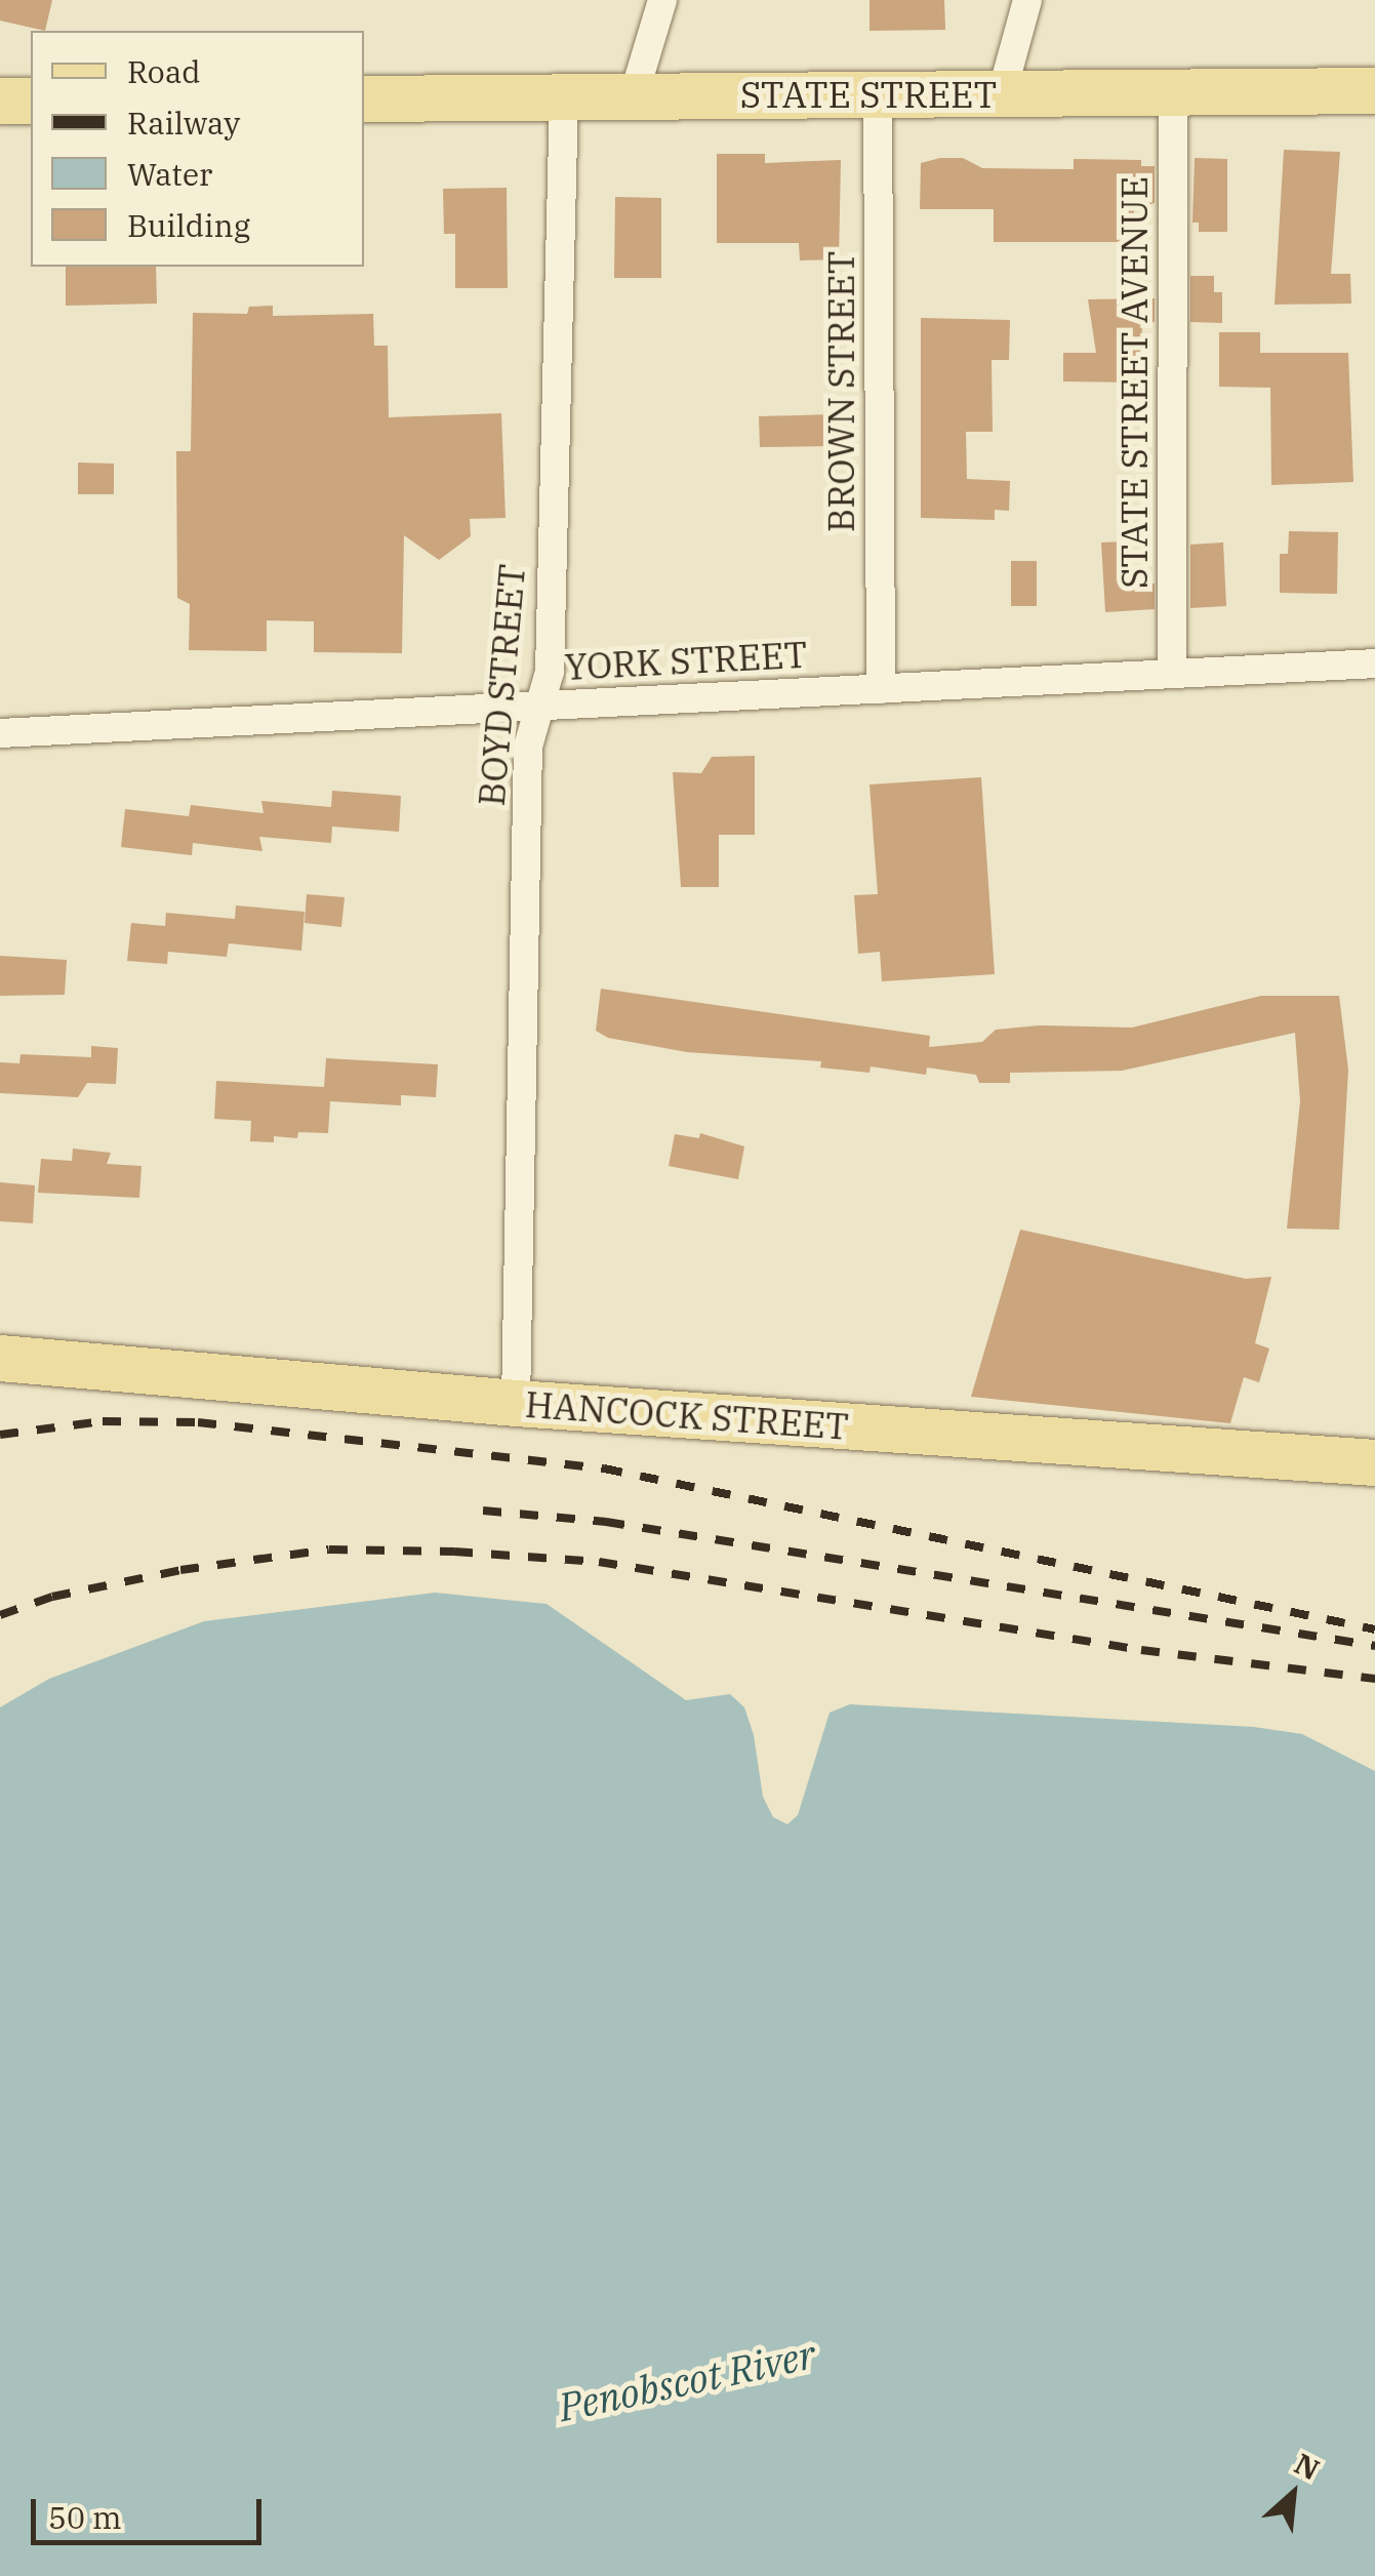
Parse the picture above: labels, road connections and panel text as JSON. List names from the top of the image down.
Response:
{
  "streets": {
    "main road": ["STATE STREET", "HANCOCK STREET"],
    "street": [
      "STATE STREET AVENUE",
      "BROWN STREET",
      "YORK STREET",
      "BOYD STREET"
    ]
  },
  "crossings": [
    ["STATE STREET", "STATE STREET AVENUE"],
    ["STATE STREET", "BROWN STREET"],
    ["STATE STREET", "BOYD STREET"],
    ["STATE STREET AVENUE", "YORK STREET"],
    ["BROWN STREET", "YORK STREET"],
    ["YORK STREET", "BOYD STREET"],
    ["BOYD STREET", "HANCOCK STREET"]
  ],
  "water": ["Penobscot River"],
  "legend": [
    "Road",
    "Railway",
    "Water",
    "Building"
  ],
  "scale_bar": "50 m",
  "north": "top right"
}
